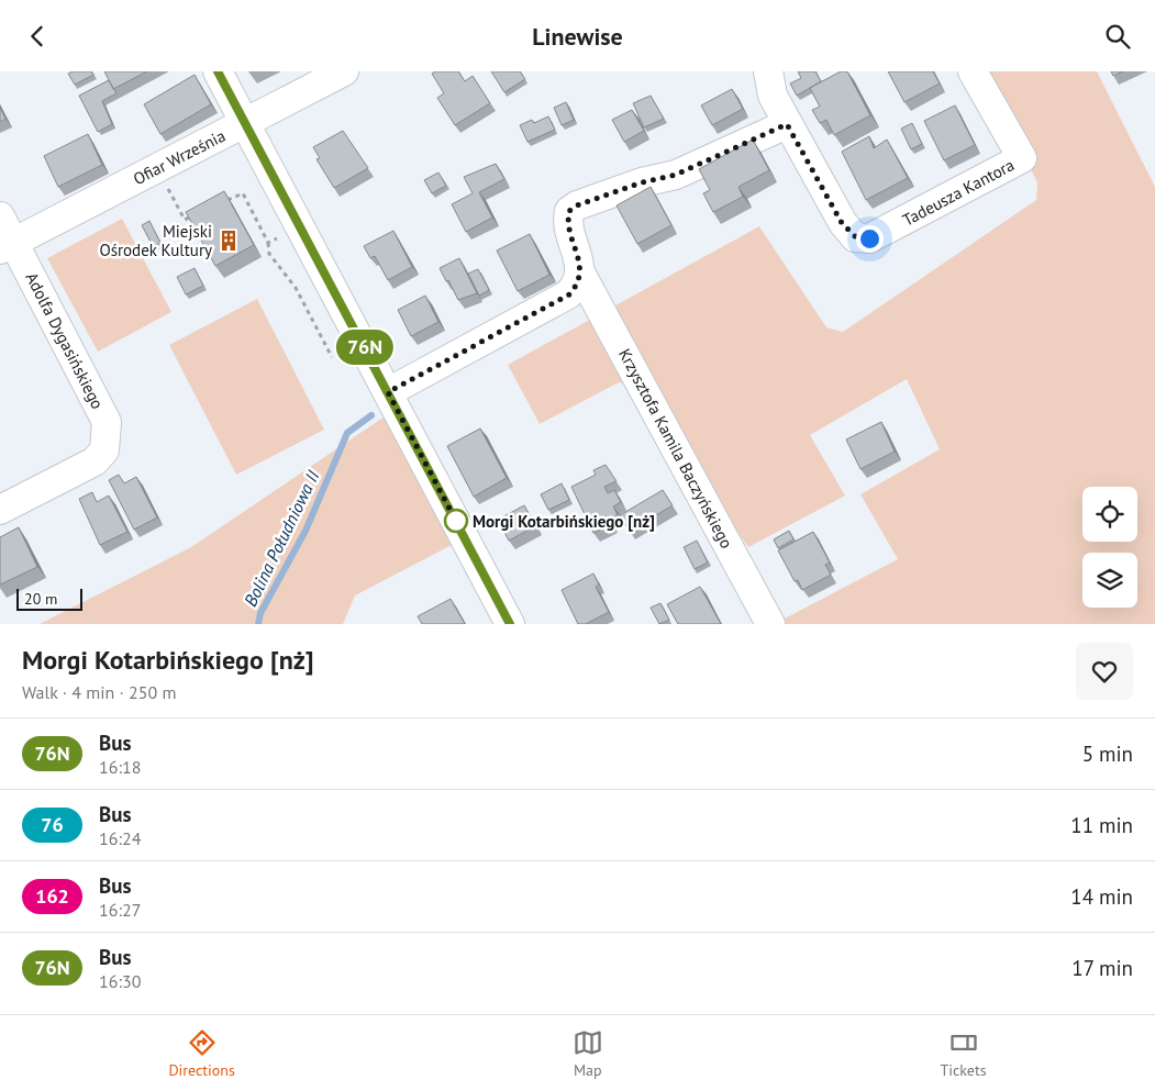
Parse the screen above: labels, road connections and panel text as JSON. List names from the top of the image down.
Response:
{
  "streets": {
    "street": [
      "Ofiar Września",
      "Tadeusza Kantora",
      "Adolfa Dygasińskiego",
      "Krzysztofa Kamila Baczyńskiego"
    ]
  },
  "crossings": [
    ["Ofiar Września", "Adolfa Dygasińskiego"],
    ["Tadeusza Kantora", "Krzysztofa Kamila Baczyńskiego"]
  ],
  "water": ["Bolina Południowa II"],
  "places": {
    "building": ["Miejski Ośrodek Kultury"],
    "other": ["Morgi Kotarbińskiego [nż]"]
  },
  "lines": ["bus line 76N"],
  "scale_bar": "20 m",
  "page": {
    "header": "Linewise",
    "on_map": "76N",
    "scale": "20 m",
    "heading": ["Morgi Kotarbińskiego [nż]", "Walk · 4 min · 250 m"],
    "list": [
      {
        "mark": "76N",
        "name": "Bus",
        "note": "16:18",
        "value": "5 min"
      },
      {
        "mark": "76",
        "name": "Bus",
        "note": "16:24",
        "value": "11 min"
      },
      {
        "mark": "162",
        "name": "Bus",
        "note": "16:27",
        "value": "14 min"
      },
      {
        "mark": "76N",
        "name": "Bus",
        "note": "16:30",
        "value": "17 min"
      }
    ],
    "tabs": ["Directions", "Map", "Tickets"]
  }
}
